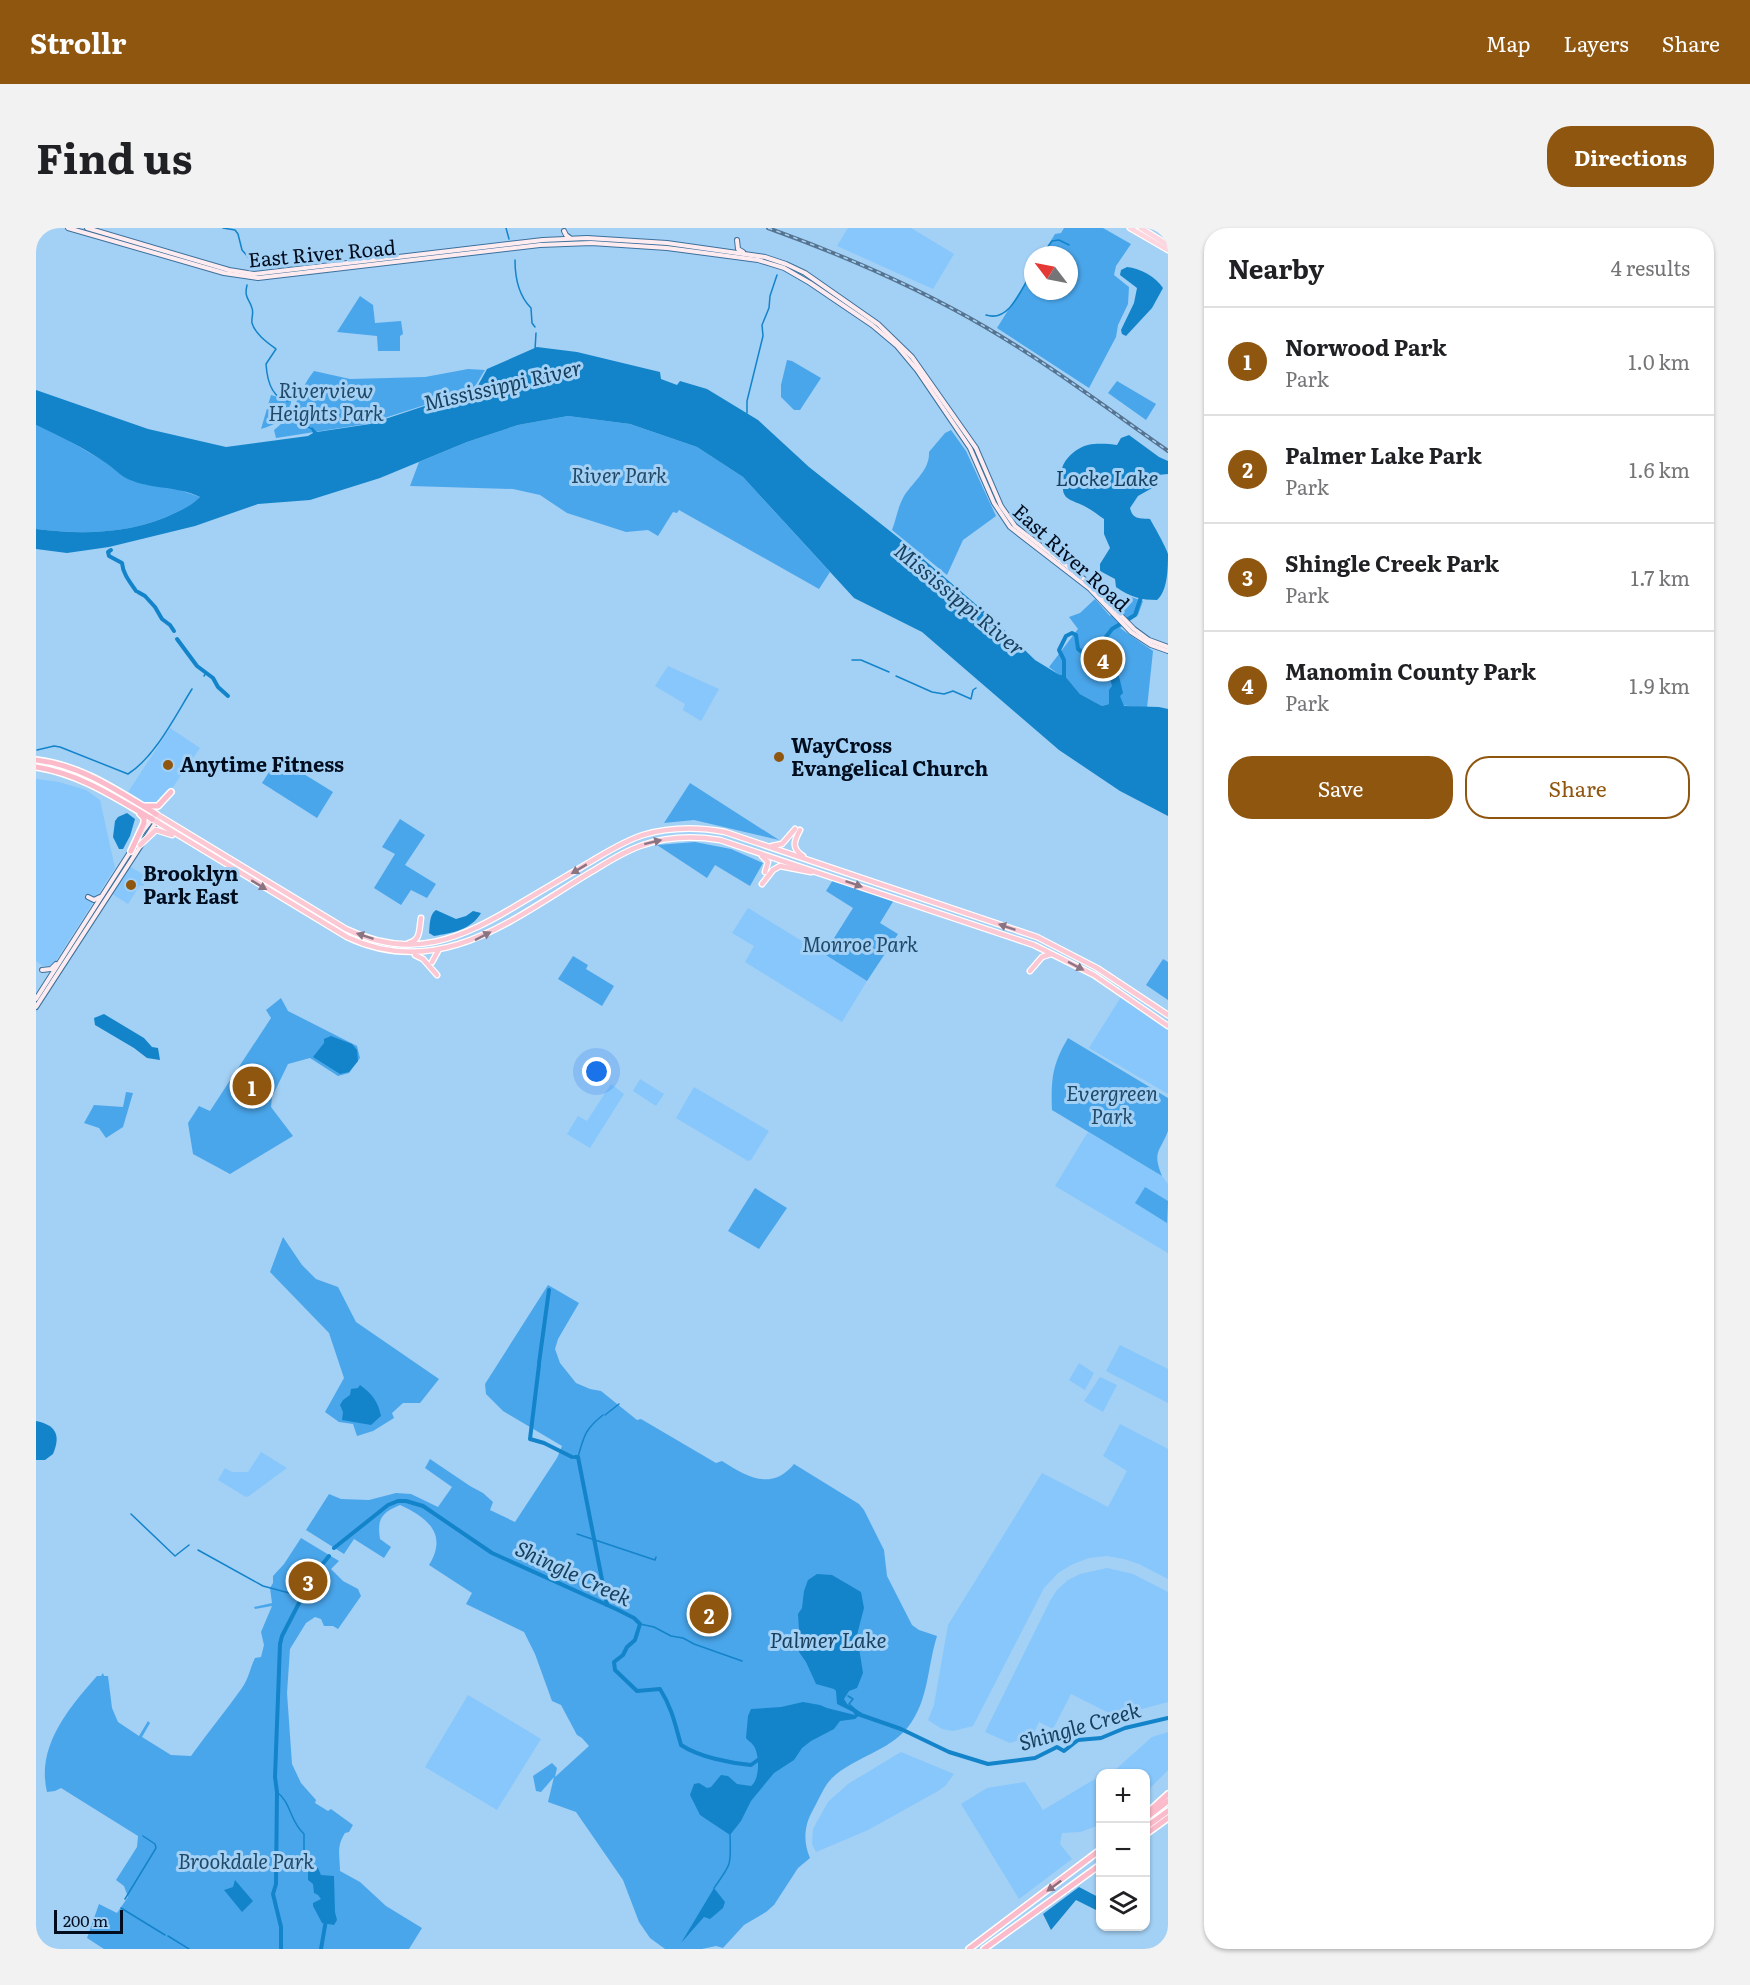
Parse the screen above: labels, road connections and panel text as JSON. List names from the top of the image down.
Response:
{
  "streets": {
    "main road": ["East River Road"]
  },
  "water": [
    "Mississippi River",
    "Locke Lake",
    "Shingle Creek",
    "Palmer Lake"
  ],
  "parks": [
    "Riverview Heights Park",
    "River Park",
    "Monroe Park",
    "Evergreen Park",
    "Brookdale Park"
  ],
  "places": ["WayCross Evangelical Church", "Anytime Fitness", "Brooklyn Park East"],
  "scale_bar": "200 m",
  "north": "top left",
  "page": {
    "header": "Strollr",
    "nav": ["Map", "Layers", "Share"],
    "title": "Find us",
    "buttons": [
      "Directions",
      ["Save", "Share"]
    ],
    "heading": ["Nearby", "4 results"],
    "list": [
      {
        "mark": "1",
        "name": "Norwood Park",
        "note": "Park",
        "value": "1.0 km"
      },
      {
        "mark": "2",
        "name": "Palmer Lake Park",
        "note": "Park",
        "value": "1.6 km"
      },
      {
        "mark": "3",
        "name": "Shingle Creek Park",
        "note": "Park",
        "value": "1.7 km"
      },
      {
        "mark": "4",
        "name": "Manomin County Park",
        "note": "Park",
        "value": "1.9 km"
      }
    ],
    "pins": [
      "4",
      "1",
      "3",
      "2"
    ],
    "map_buttons": ["+", "−"],
    "scale": "200 m"
  }
}
